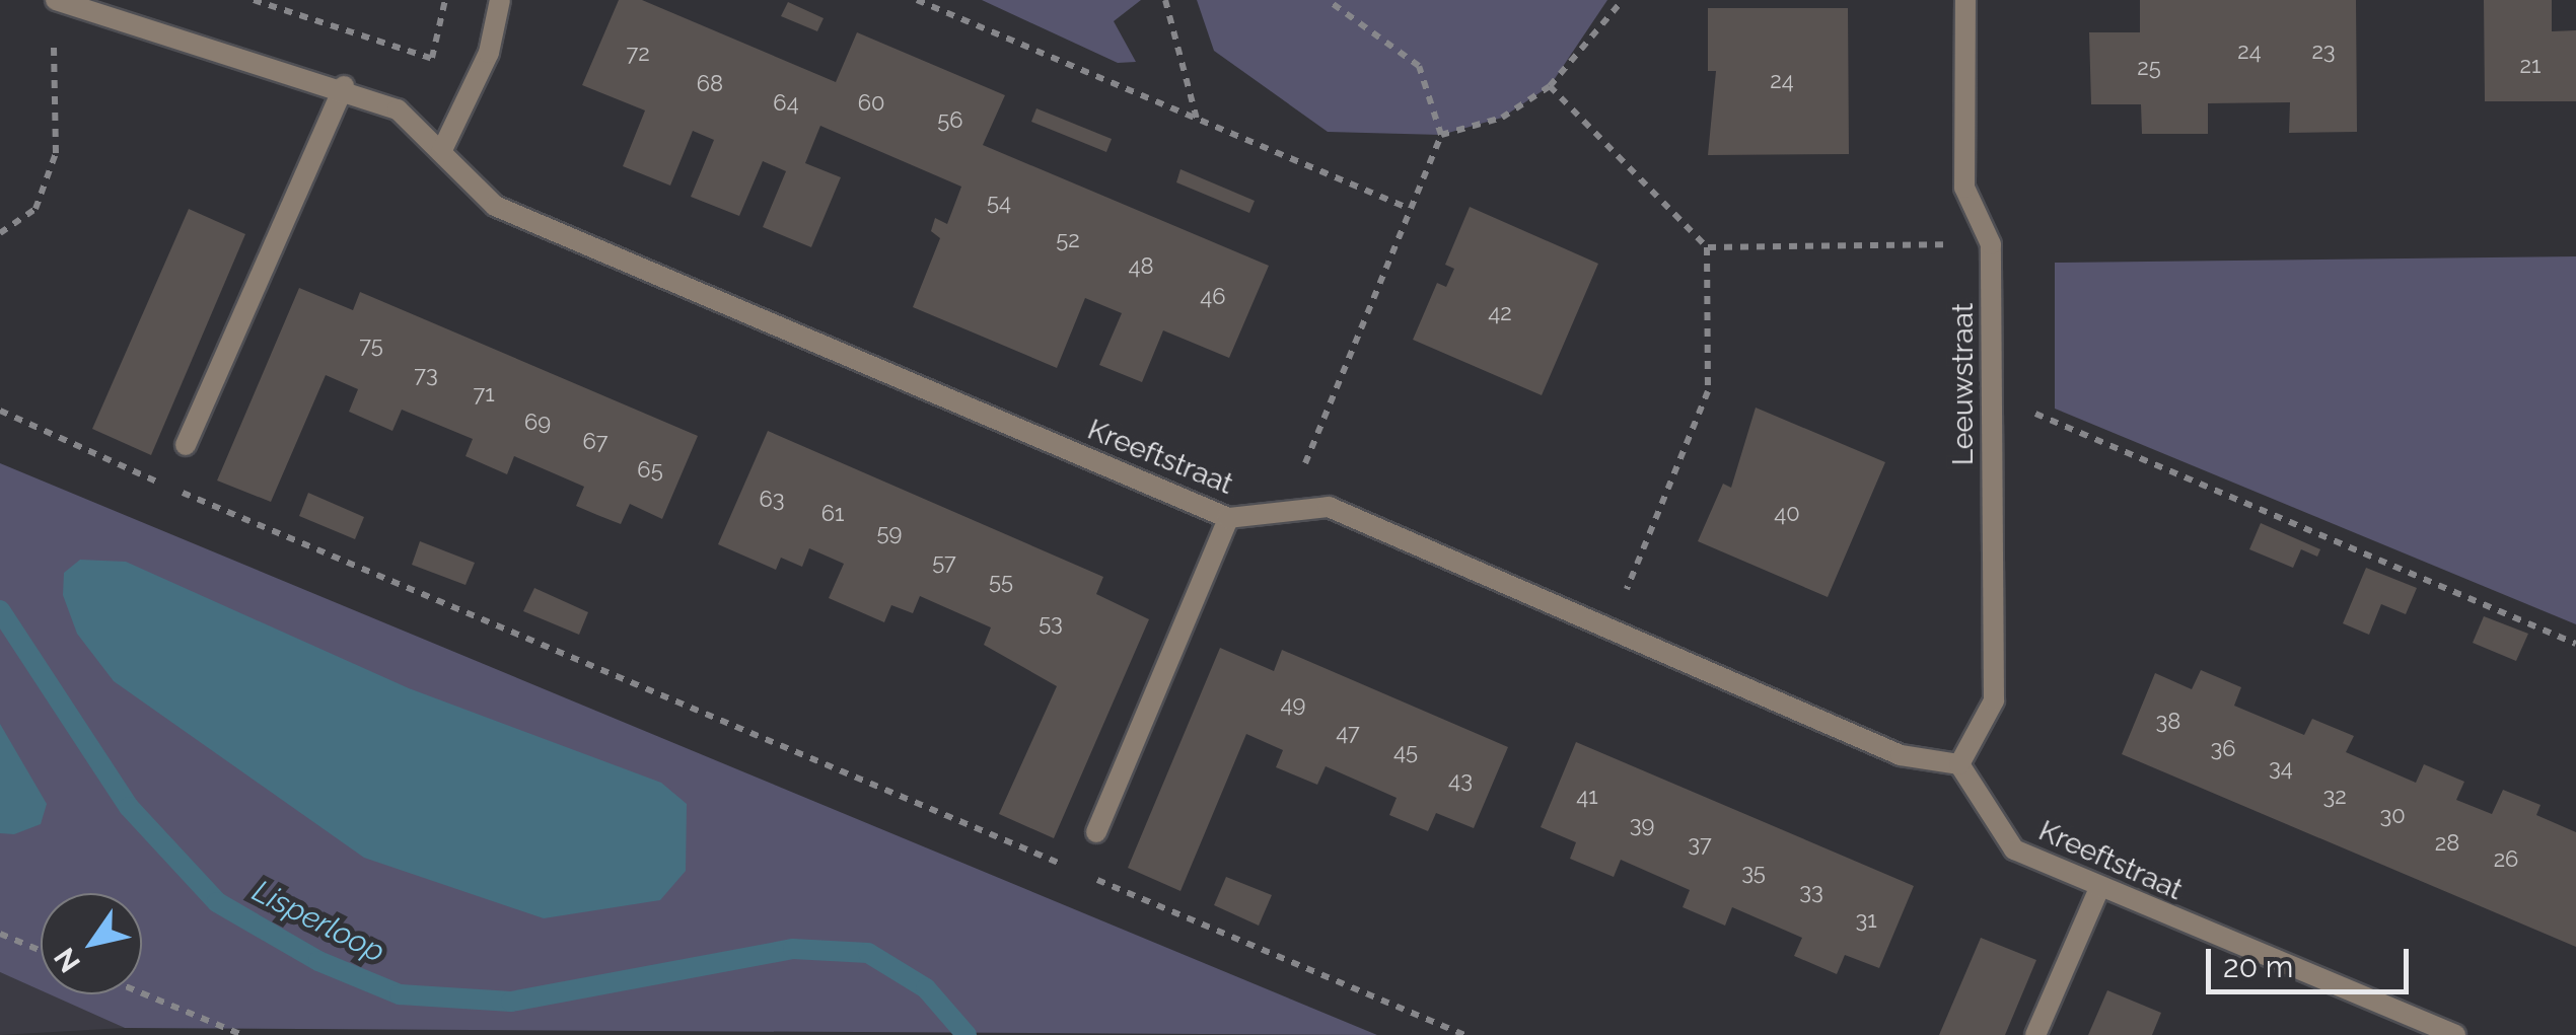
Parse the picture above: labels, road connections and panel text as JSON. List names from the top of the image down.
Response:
{
  "streets": {
    "street": ["Leeuwstraat", "Kreeftstraat"]
  },
  "crossings": [
    ["Leeuwstraat", "Kreeftstraat"]
  ],
  "water": ["Lisperloop"],
  "house_numbers": [
    "24",
    "23",
    "72",
    "21",
    "25",
    "24",
    "68",
    "64",
    "60",
    "56",
    "54",
    "52",
    "48",
    "46",
    "42",
    "75",
    "73",
    "71",
    "69",
    "67",
    "65",
    "63",
    "61",
    "40",
    "59",
    "57",
    "55",
    "53",
    "49",
    "38",
    "47",
    "36",
    "45",
    "34",
    "43",
    "41",
    "32",
    "30",
    "39",
    "28",
    "37",
    "26",
    "35",
    "33",
    "31"
  ],
  "scale_bar": "20 m",
  "north": "bottom left"
}
